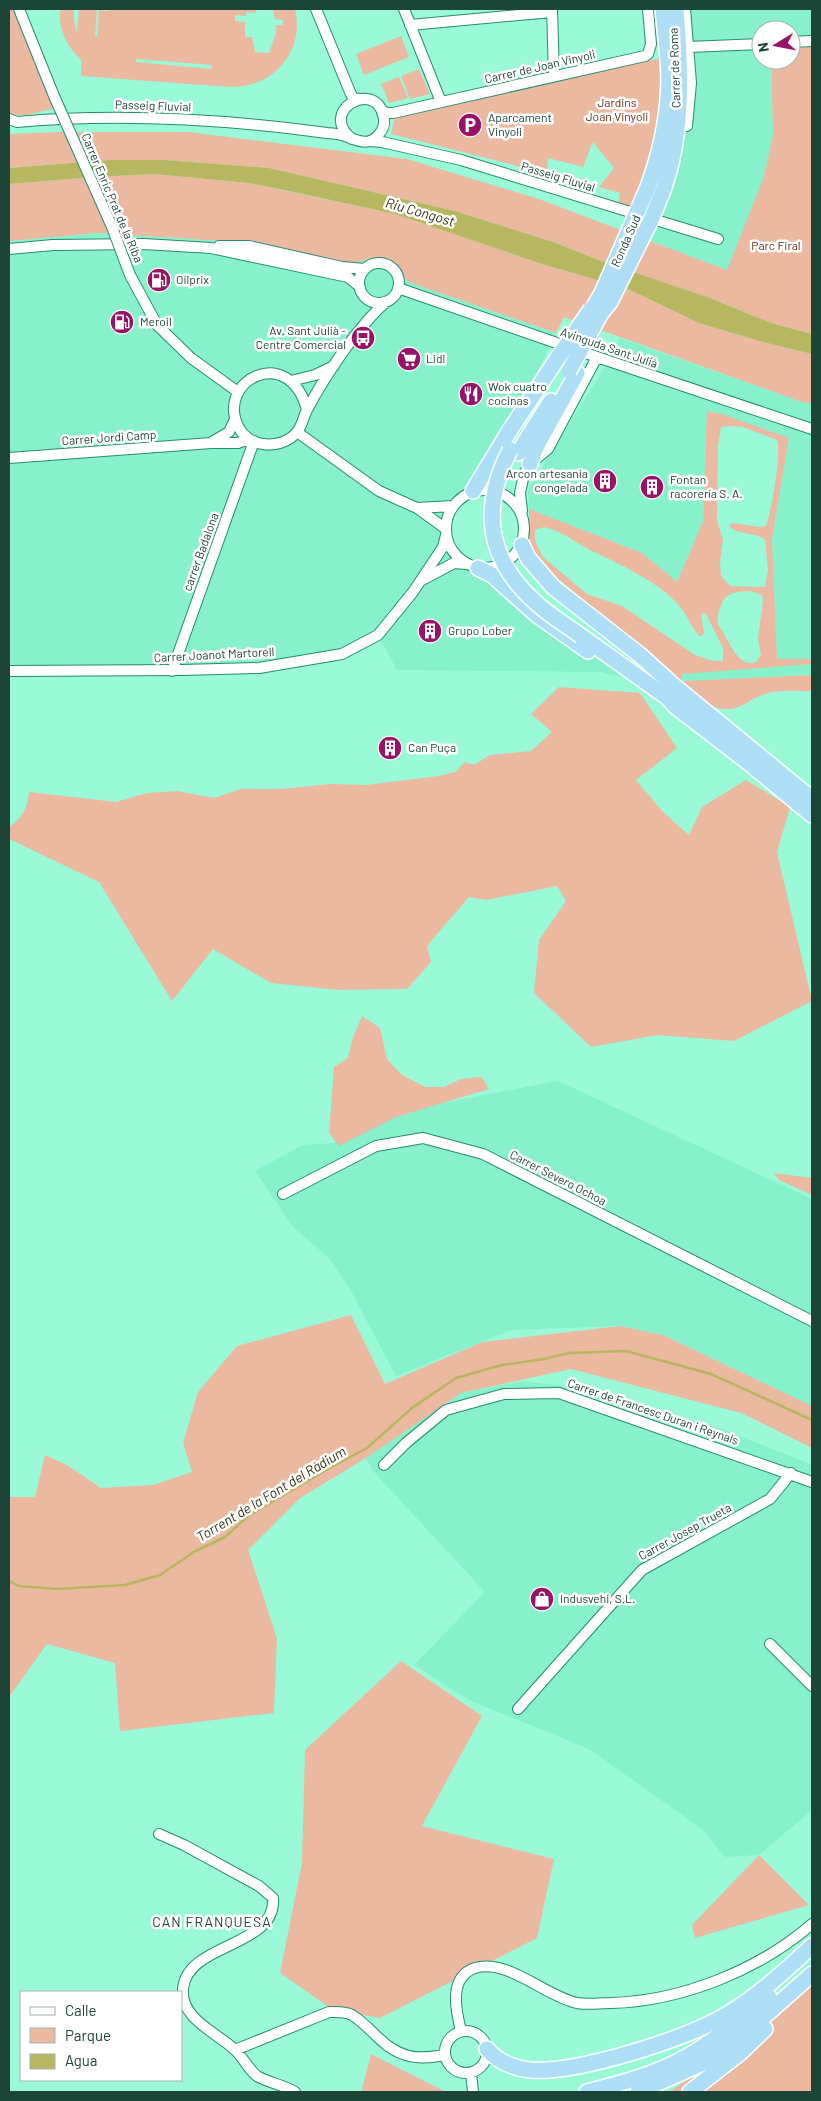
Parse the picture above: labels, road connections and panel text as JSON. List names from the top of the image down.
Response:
{
  "streets": {
    "highway": ["Ronda Sud"],
    "street": [
      "Carrer de Joan Vinyoli",
      "Carrer de Roma",
      "Passeig Fluvial",
      "Carrer Enric Prat de la Riba",
      "Avinguda Sant Julià",
      "Carrer Jordi Camp",
      "carrer Badalona",
      "Carrer Joanot Martorell",
      "Carrer Severo Ochoa",
      "Carrer de Francesc Duran i Reynals",
      "Carrer Josep Trueta"
    ]
  },
  "crossings": [
    ["Carrer Enric Prat de la Riba", "Carrer Jordi Camp"],
    ["Carrer Enric Prat de la Riba", "carrer Badalona"],
    ["Carrer Jordi Camp", "carrer Badalona"],
    ["carrer Badalona", "Carrer Joanot Martorell"],
    ["Carrer de Francesc Duran i Reynals", "Carrer Josep Trueta"]
  ],
  "districts": ["CAN FRANQUESA"],
  "water": ["Riu Congost", "Torrent de la Font del Ràdium"],
  "parks": ["Jardins Joan Vinyoli", "Parc Firal"],
  "places": {
    "parking": ["Aparcament Vinyoli"],
    "fuel station": ["Oilprix", "Meroil"],
    "bus stop": ["Av. Sant Julià - Centre Comercial"],
    "supermarket": ["Lidl"],
    "restaurant": ["Wok cuatro cocinas"],
    "building": [
      "Arcon artesania congelada",
      "Fontan racorería S. A.",
      "Grupo Lober",
      "Can Puça"
    ],
    "shop": ["Indusvehi, S.L."]
  },
  "legend": ["Calle", "Parque", "Agua"],
  "north": "left"
}
